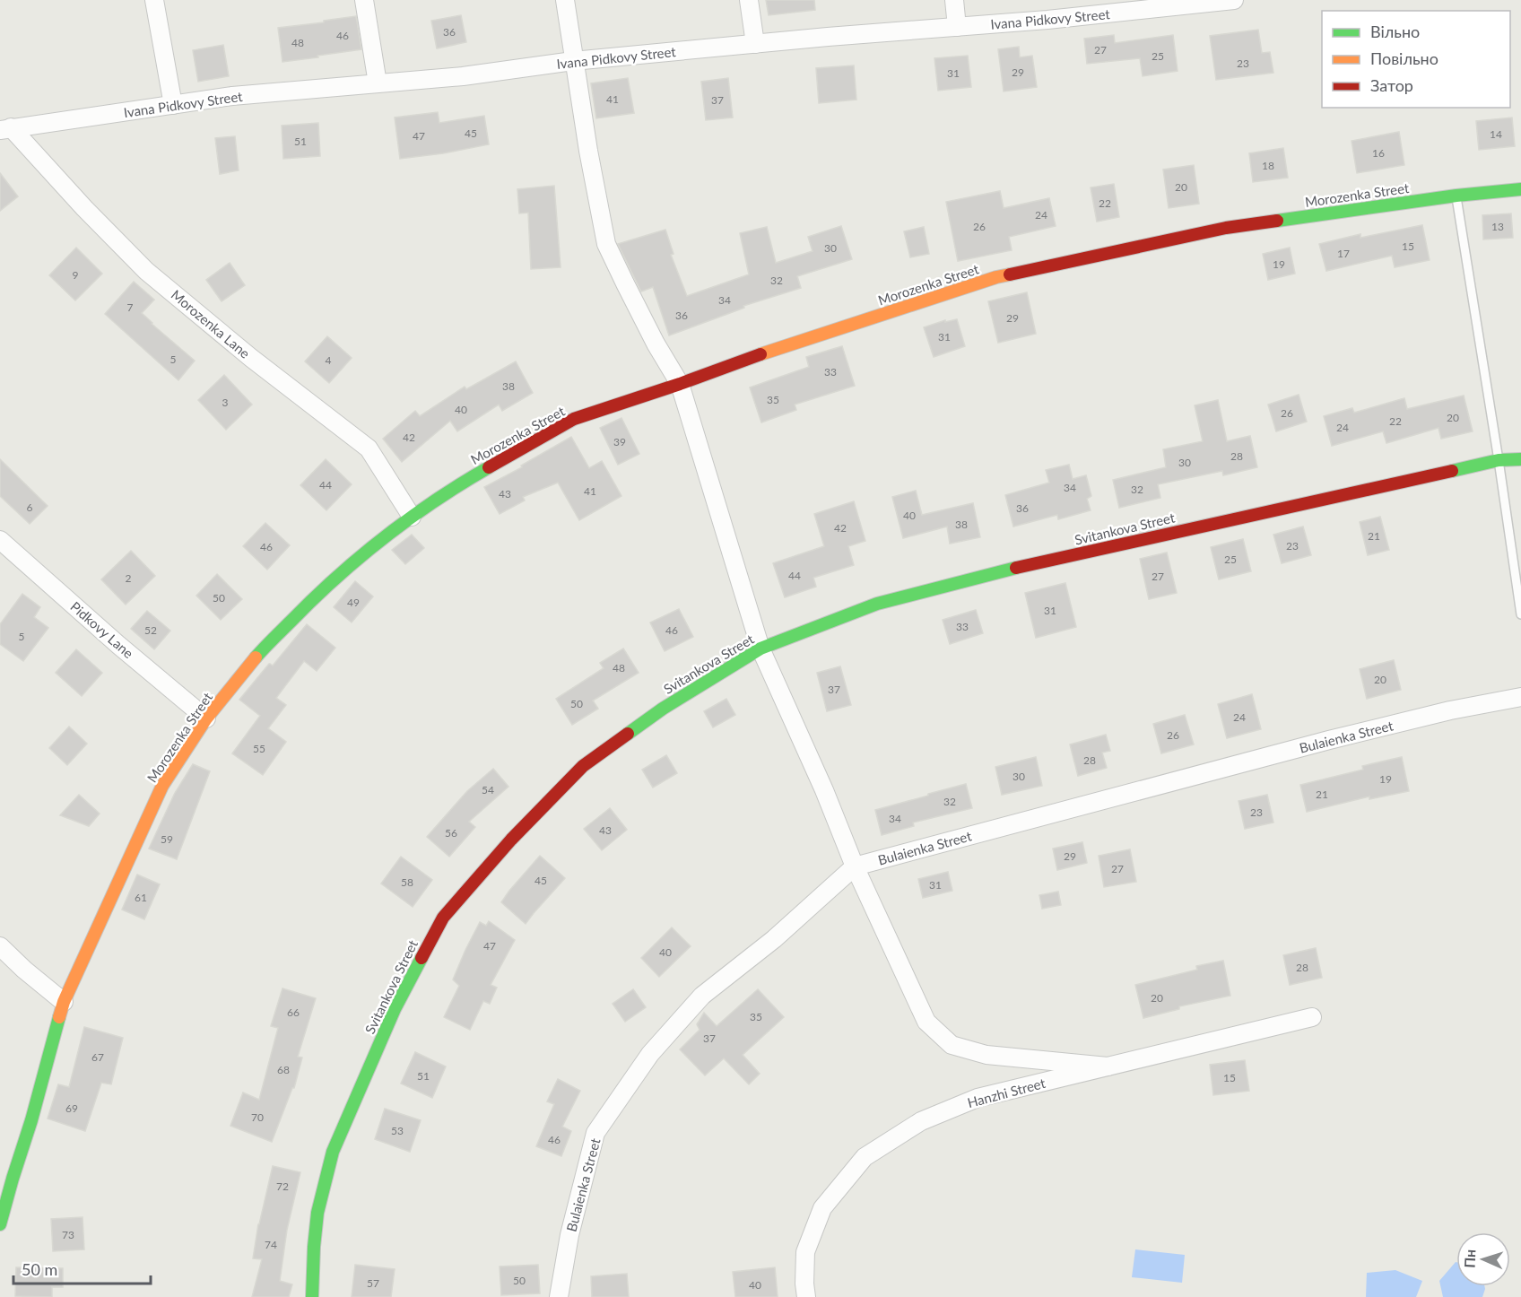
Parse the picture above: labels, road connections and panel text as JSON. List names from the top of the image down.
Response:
{
  "streets": {
    "street": [
      "Ivana Pidkovy Street",
      "Morozenka Street",
      "Morozenka Lane",
      "Svitankova Street",
      "Pidkovy Lane",
      "Bulaienka Street",
      "Hanzhi Street"
    ]
  },
  "crossings": [
    ["Ivana Pidkovy Street", "Morozenka Lane"],
    ["Morozenka Street", "Morozenka Lane"],
    ["Morozenka Street", "Pidkovy Lane"]
  ],
  "house_numbers": [
    "36",
    "46",
    "48",
    "27",
    "25",
    "23",
    "29",
    "31",
    "41",
    "37",
    "45",
    "14",
    "47",
    "51",
    "16",
    "18",
    "20",
    "22",
    "24",
    "26",
    "13",
    "15",
    "30",
    "17",
    "19",
    "9",
    "32",
    "34",
    "7",
    "36",
    "29",
    "31",
    "5",
    "4",
    "33",
    "38",
    "35",
    "3",
    "40",
    "26",
    "20",
    "22",
    "24",
    "42",
    "39",
    "28",
    "30",
    "44",
    "34",
    "32",
    "41",
    "43",
    "6",
    "36",
    "40",
    "38",
    "42",
    "21",
    "23",
    "46",
    "25",
    "44",
    "27",
    "2",
    "50",
    "49",
    "31",
    "33",
    "52",
    "46",
    "5",
    "48",
    "20",
    "37",
    "50",
    "24",
    "26",
    "55",
    "28",
    "30",
    "19",
    "54",
    "21",
    "32",
    "23",
    "34",
    "43",
    "56",
    "59",
    "29",
    "27",
    "45",
    "58",
    "31",
    "61",
    "47",
    "40",
    "28",
    "20",
    "66",
    "35",
    "37",
    "67",
    "68",
    "51",
    "15",
    "69",
    "70",
    "53",
    "46",
    "72",
    "73",
    "74",
    "50",
    "57",
    "40"
  ],
  "legend": ["Вільно", "Повільно", "Затор"],
  "scale_bar": "50 m",
  "north": "left"
}
